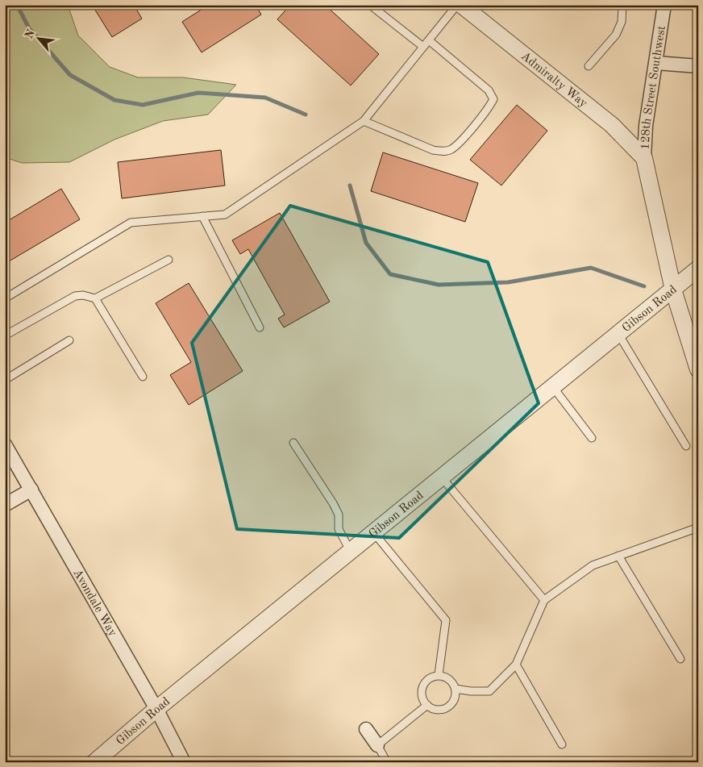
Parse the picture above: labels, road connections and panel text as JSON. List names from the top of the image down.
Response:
{
  "streets": {
    "street": [
      "Admiralty Way",
      "128th Street Southwest",
      "Gibson Road",
      "Avondale Way"
    ]
  },
  "crossings": [
    ["Admiralty Way", "128th Street Southwest"],
    ["128th Street Southwest", "Gibson Road"],
    ["Gibson Road", "Avondale Way"]
  ],
  "north": "top left"
}
